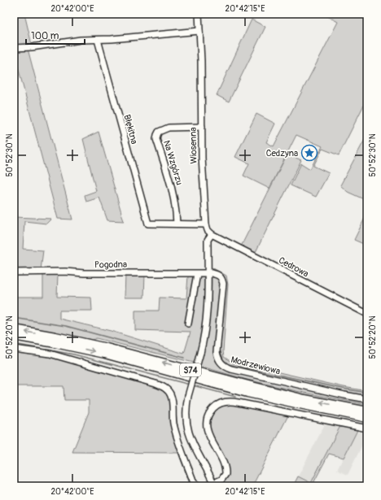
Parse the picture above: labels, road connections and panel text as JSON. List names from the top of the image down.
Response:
{
  "streets": {
    "highway": ["S74"],
    "street": [
      "Błękitna",
      "Wiosenna",
      "Na Wzgórzu",
      "Pogodna",
      "Cedrowa",
      "Modrzewiowa"
    ]
  },
  "crossings": [
    ["Błękitna", "Na Wzgórzu"],
    ["Wiosenna", "Na Wzgórzu"],
    ["Wiosenna", "Cedrowa"],
    ["Pogodna", "Modrzewiowa"]
  ],
  "places": {
    "place": ["Cedzyna"]
  },
  "scale_bar": "100 m",
  "coordinates": [
    "20°42'00\"E",
    "20°42'15\"E",
    "50°52'30\"N",
    "50°52'20\"N"
  ]
}
